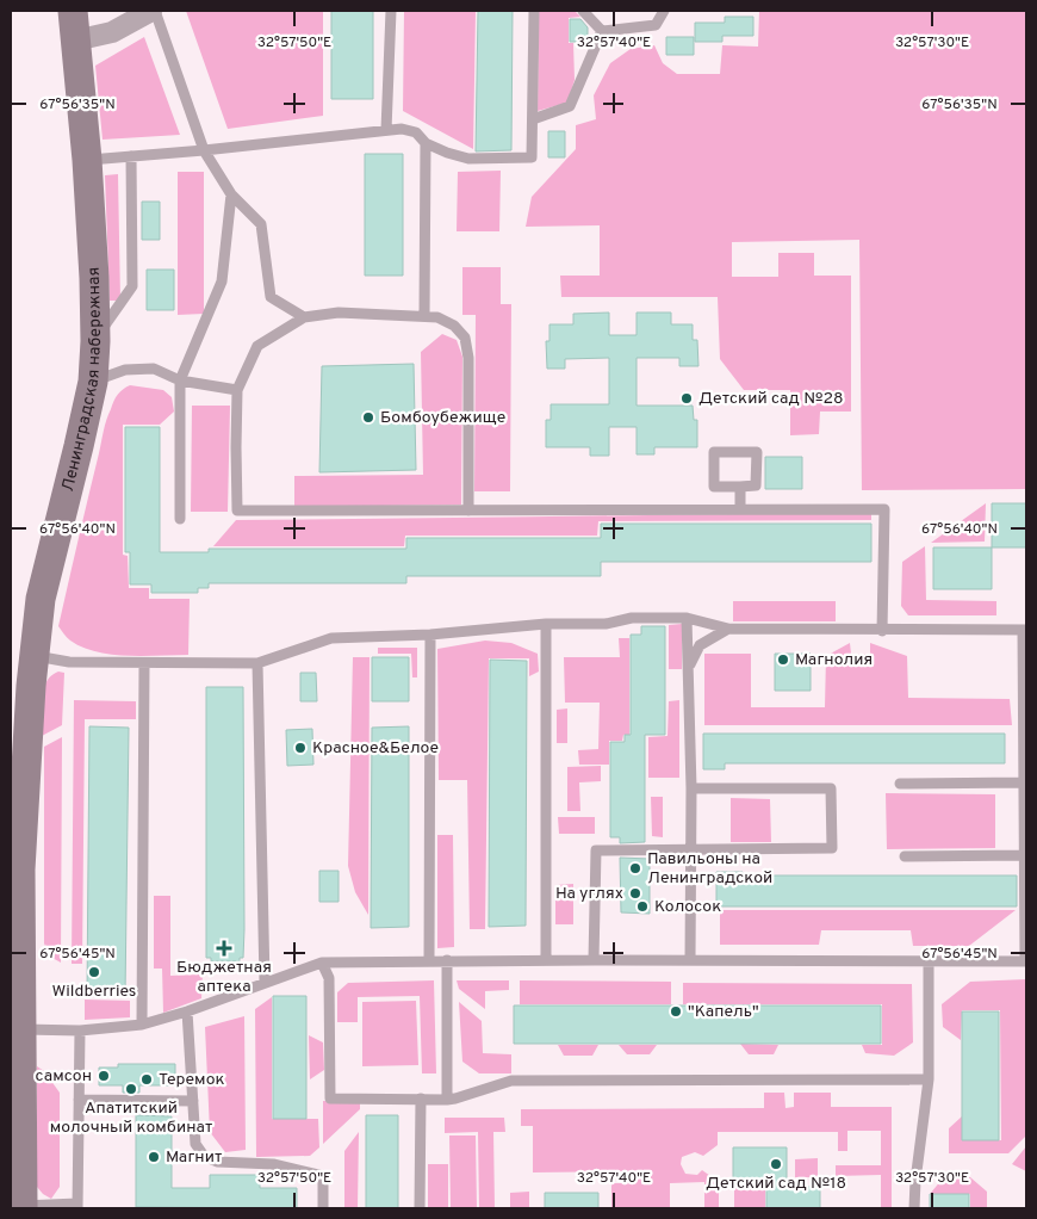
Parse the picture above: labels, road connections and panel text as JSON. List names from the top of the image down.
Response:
{
  "streets": {
    "main road": ["Ленинградская набережная"]
  },
  "places": {
    "other": [
      "Детский сад №28",
      "Бомбоубежище",
      "Магнолия",
      "Красное&Белое",
      "Павильоны на Ленинградской",
      "На углях",
      "Колосок",
      "Wildberries",
      "\"Капель\"",
      "самсон",
      "Теремок",
      "Апатитский молочный комбинат",
      "Магнит",
      "Детский сад №18"
    ],
    "health": ["Бюджетная аптека"]
  },
  "coordinates": [
    "32°57'50\"E",
    "32°57'40\"E",
    "32°57'30\"E",
    "67°56'35\"N",
    "67°56'40\"N",
    "67°56'45\"N"
  ]
}
